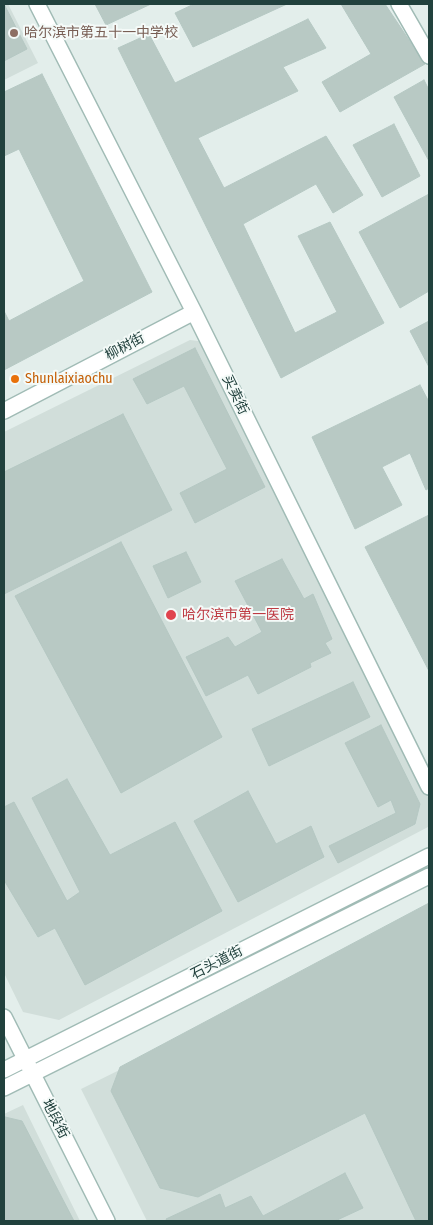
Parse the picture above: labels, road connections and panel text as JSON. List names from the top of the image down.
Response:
{
  "streets": {
    "main road": [
      "柳树街",
      "买卖街",
      "石头道街",
      "地段街"
    ]
  },
  "crossings": [
    ["柳树街", "买卖街"],
    ["石头道街", "地段街"]
  ],
  "places": ["哈尔滨市第五十一中学校", "Shunlaixiaochu", "哈尔滨市第一医院"]
}
